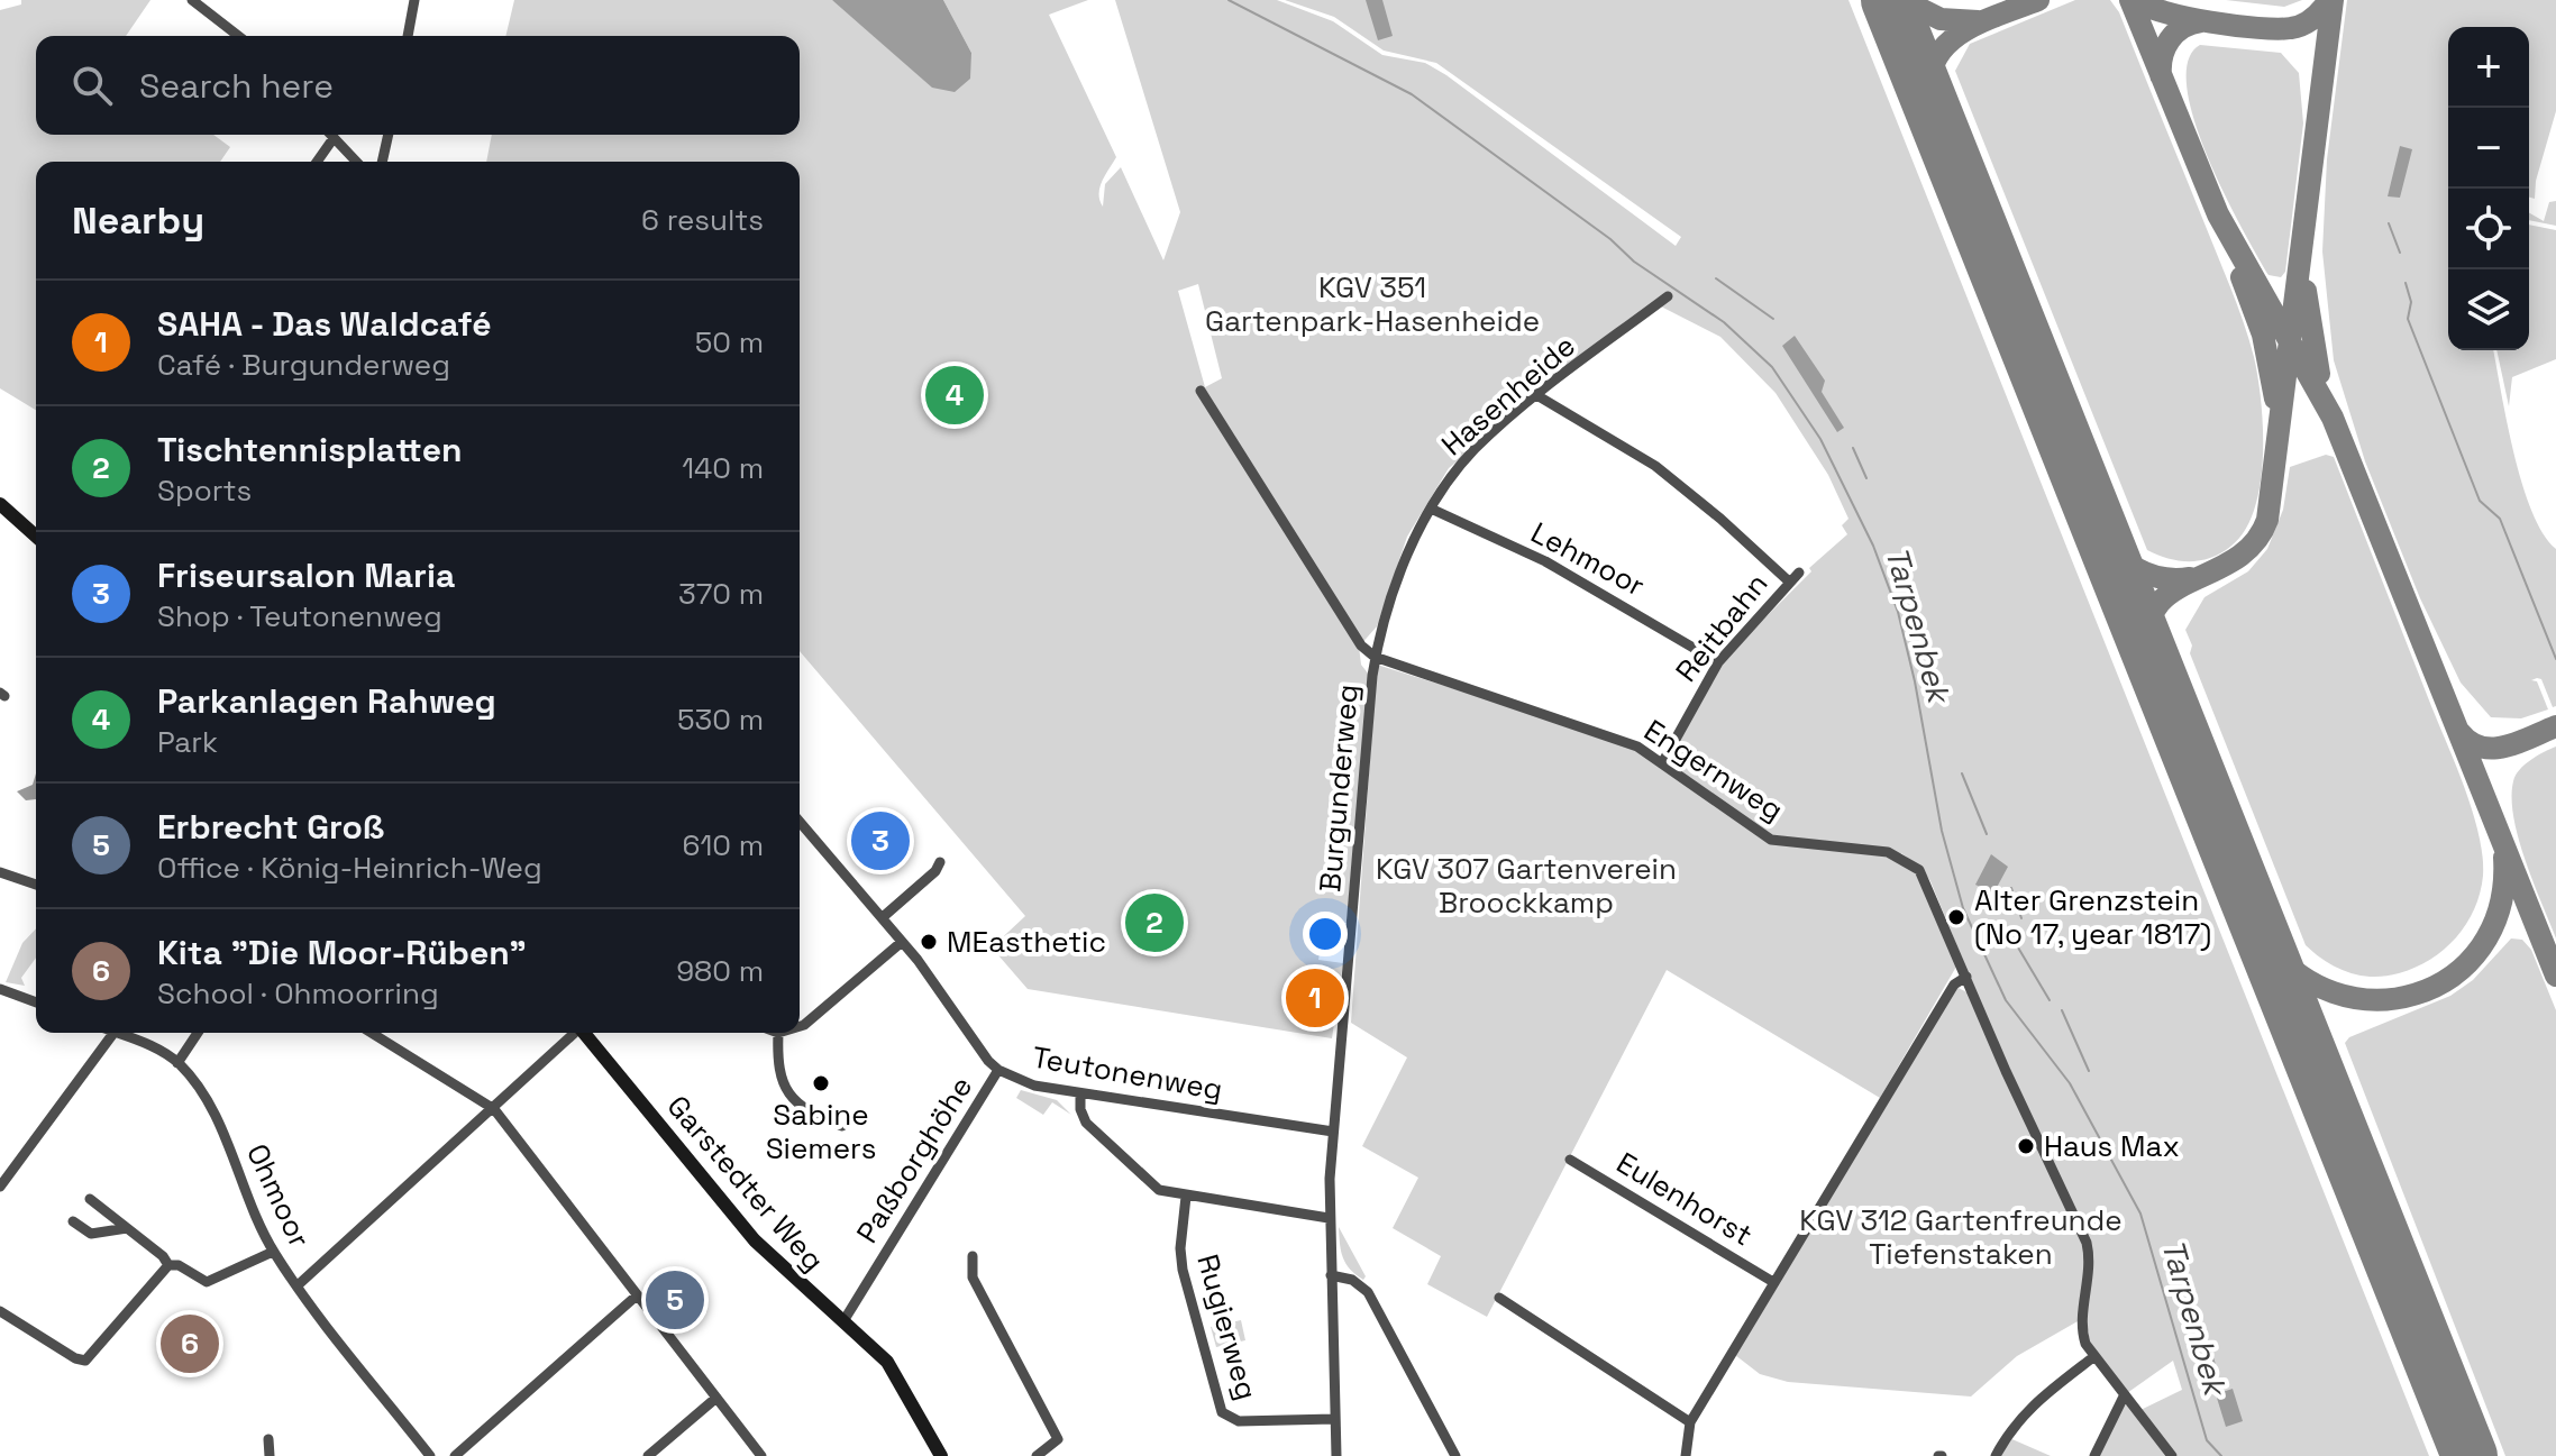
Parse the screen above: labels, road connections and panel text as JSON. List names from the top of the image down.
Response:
{
  "streets": {
    "main road": ["Garstedter Weg"],
    "street": [
      "Hasenheide",
      "Lehmoor",
      "Reitbahn",
      "Engernweg",
      "Burgunderweg",
      "Teutonenweg",
      "Paßborghöhe",
      "Ohmoor",
      "Eulenhorst",
      "Rugierweg"
    ]
  },
  "crossings": [
    ["Hasenheide", "Lehmoor"],
    ["Hasenheide", "Engernweg"],
    ["Hasenheide", "Burgunderweg"],
    ["Lehmoor", "Reitbahn"],
    ["Reitbahn", "Engernweg"],
    ["Engernweg", "Burgunderweg"],
    ["Burgunderweg", "Teutonenweg"],
    ["Burgunderweg", "Rugierweg"],
    ["Teutonenweg", "Paßborghöhe"],
    ["Paßborghöhe", "Garstedter Weg"]
  ],
  "water": ["Tarpenbek"],
  "parks": ["KGV 351 Gartenpark-Hasenheide", "KGV 307 Gartenverein Broockkamp", "KGV 312 Gartenfreunde Tiefenstaken"],
  "places": [
    "Alter Grenzstein (No 17, year 1817)",
    "MEasthetic",
    "Sabine Siemers",
    "Haus Max"
  ],
  "page": {
    "map_buttons": ["+", "−"],
    "search": "Search here",
    "heading": ["Nearby", "6 results"],
    "list": [
      {
        "mark": "1",
        "name": "SAHA - Das Waldcafé",
        "note": "Café · Burgunderweg",
        "value": "50 m"
      },
      {
        "mark": "2",
        "name": "Tischtennisplatten",
        "note": "Sports",
        "value": "140 m"
      },
      {
        "mark": "3",
        "name": "Friseursalon Maria",
        "note": "Shop · Teutonenweg",
        "value": "370 m"
      },
      {
        "mark": "4",
        "name": "Parkanlagen Rahweg",
        "note": "Park",
        "value": "530 m"
      },
      {
        "mark": "5",
        "name": "Erbrecht Groß",
        "note": "Office · König-Heinrich-Weg",
        "value": "610 m"
      },
      {
        "mark": "6",
        "name": "Kita \"Die Moor-Rüben\"",
        "note": "School · Ohmoorring",
        "value": "980 m"
      }
    ],
    "pins": [
      "4",
      "3",
      "2",
      "1",
      "5",
      "6"
    ]
  }
}
